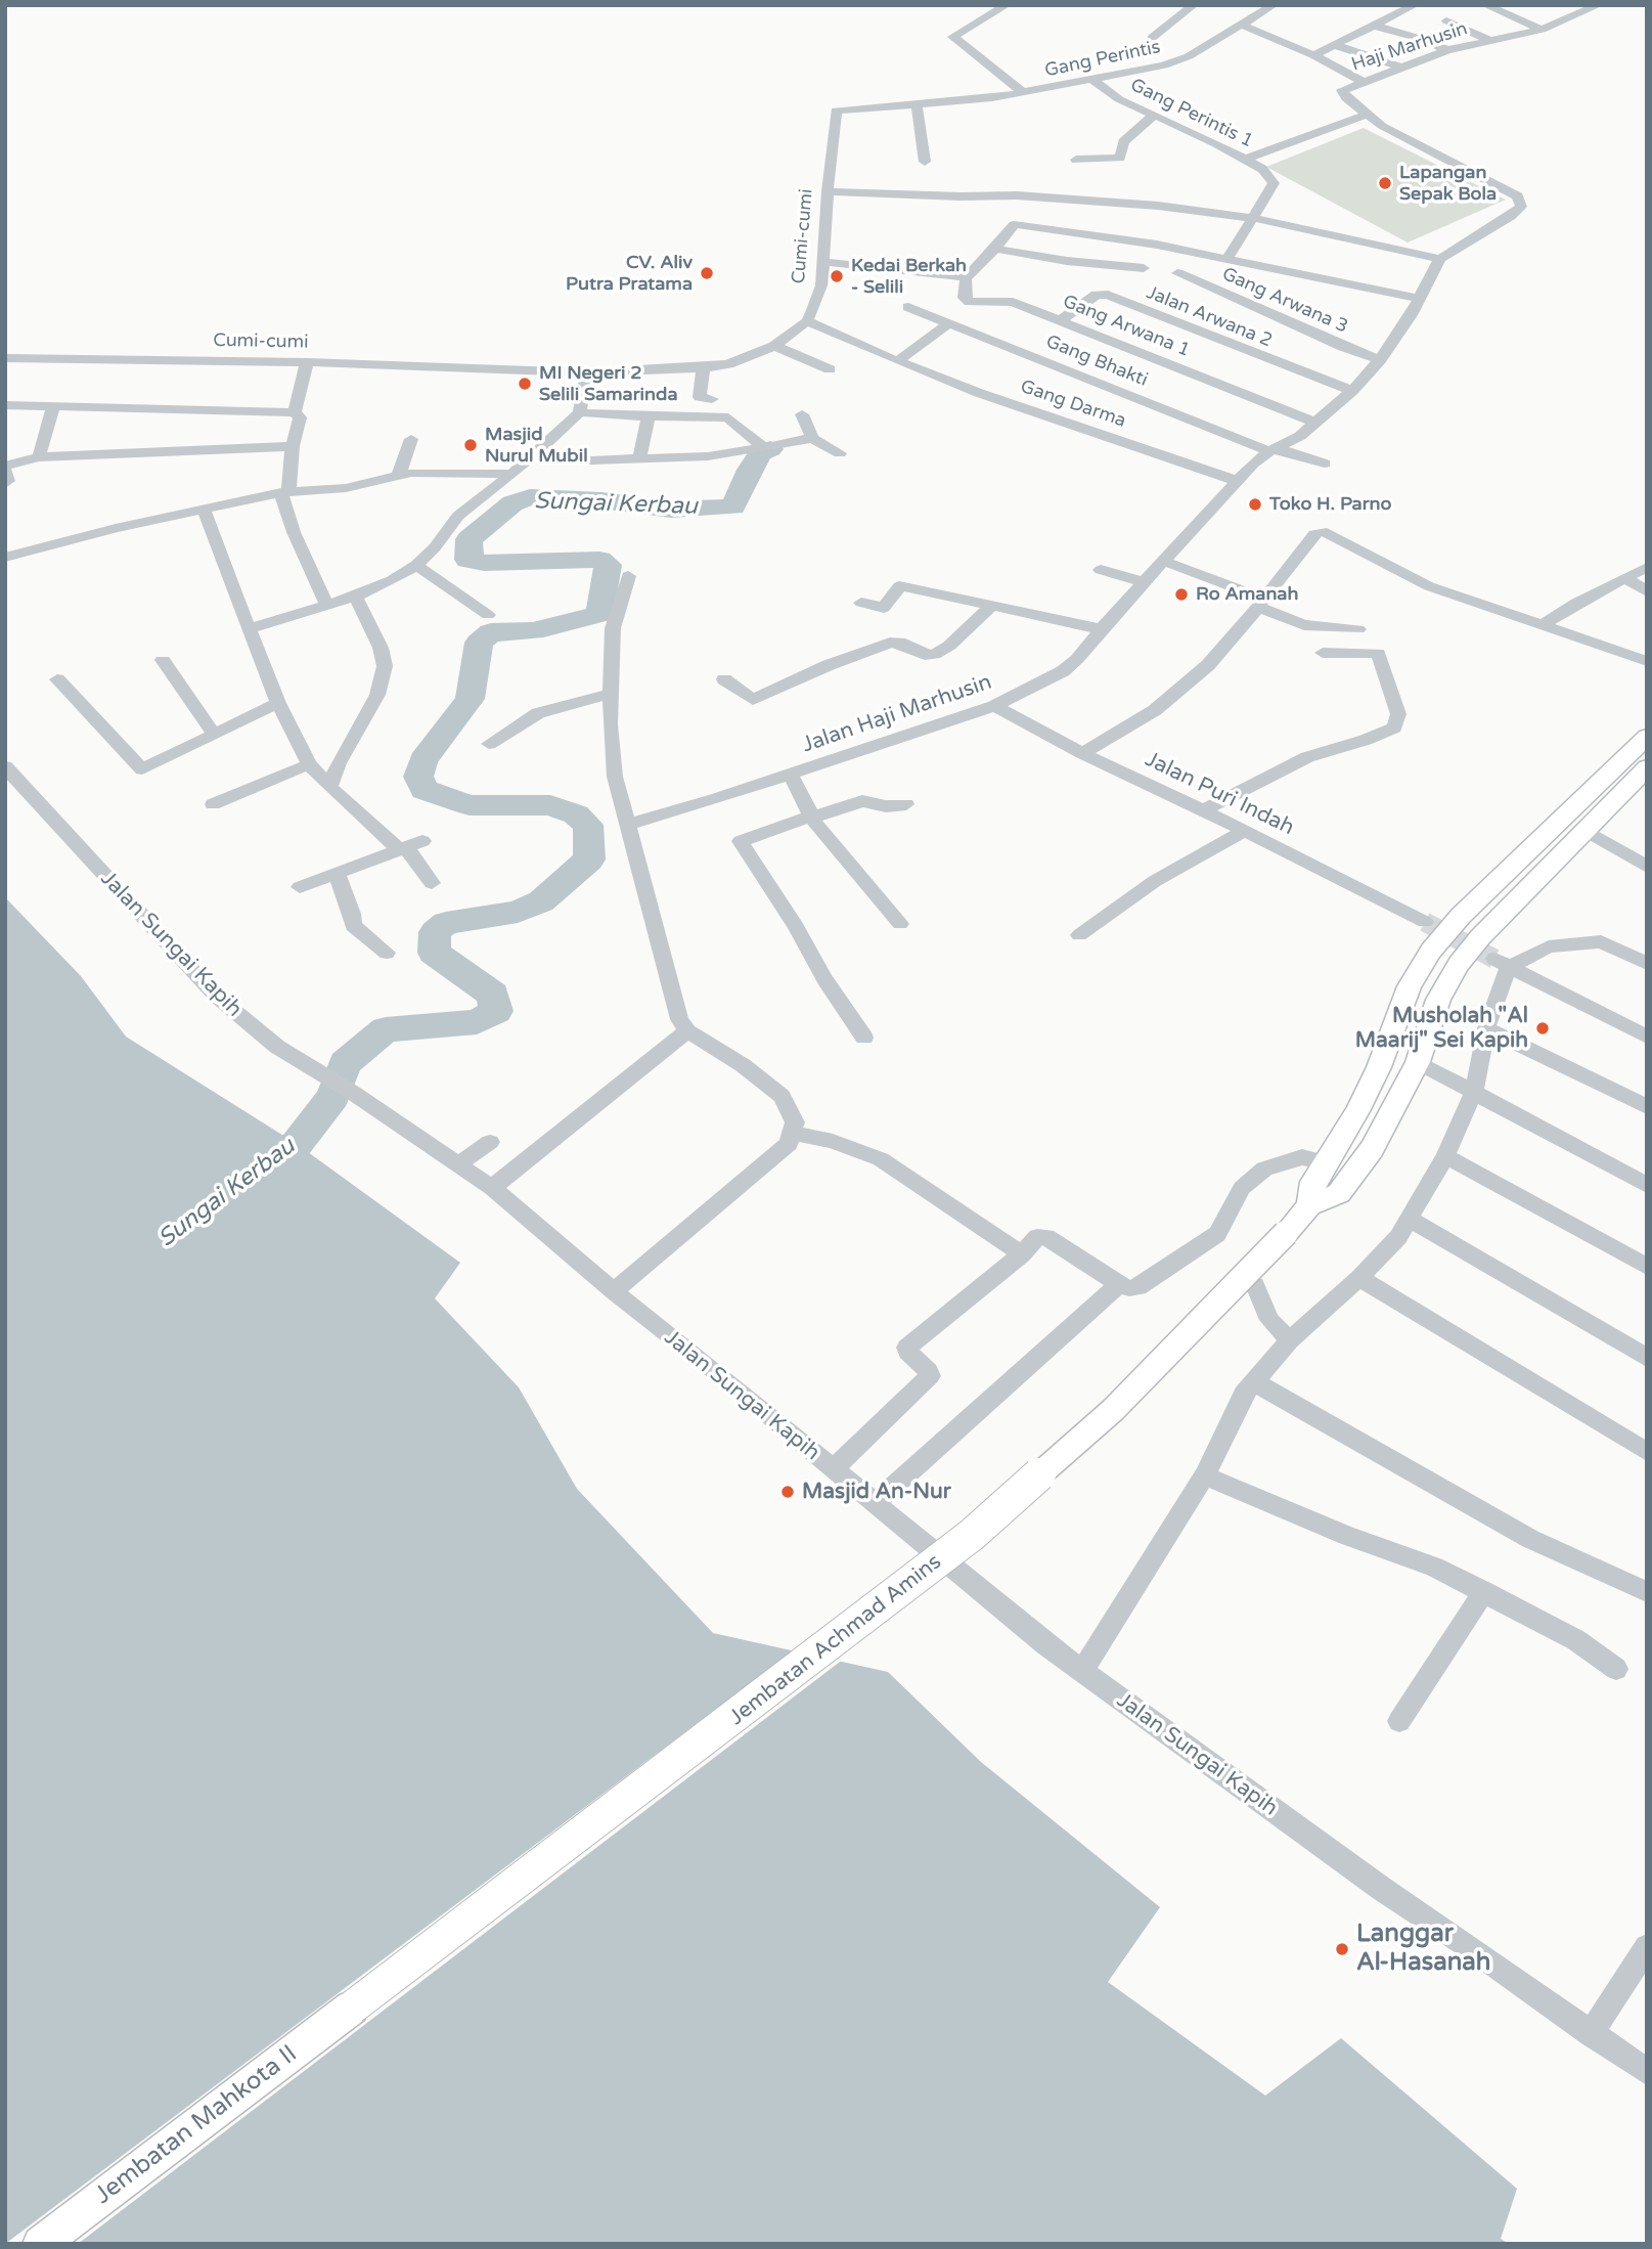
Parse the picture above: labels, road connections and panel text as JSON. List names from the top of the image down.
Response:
{
  "streets": {
    "main road": ["Jembatan Achmad Amins", "Jembatan Mahkota II"],
    "street": [
      "Haji Marhusin",
      "Gang Perintis",
      "Gang Perintis 1",
      "Cumi-cumi",
      "Gang Arwana 3",
      "Jalan Arwana 2",
      "Gang Arwana 1",
      "Gang Bhakti",
      "Gang Darma",
      "Jalan Haji Marhusin",
      "Jalan Puri Indah",
      "Jalan Sungai Kapih"
    ]
  },
  "crossings": [
    ["Gang Perintis", "Gang Perintis 1"],
    ["Gang Perintis", "Cumi-cumi"],
    ["Cumi-cumi", "Gang Darma"],
    ["Jalan Arwana 2", "Gang Arwana 1"],
    ["Gang Arwana 1", "Jalan Haji Marhusin"],
    ["Gang Bhakti", "Jalan Haji Marhusin"],
    ["Gang Darma", "Jalan Haji Marhusin"],
    ["Jalan Haji Marhusin", "Jalan Puri Indah"],
    ["Jembatan Achmad Amins", "Jembatan Mahkota II"]
  ],
  "water": ["Sungai Kerbau"],
  "places": [
    "Lapangan Sepak Bola",
    "CV. Aliv Putra Pratama",
    "Kedai Berkah - Selili",
    "MI Negeri 2 Selili Samarinda",
    "Masjid Nurul Mubil",
    "Toko H. Parno",
    "Ro Amanah",
    "Musholah \"Al Maarij\" Sei Kapih",
    "Masjid An-Nur",
    "Langgar Al-Hasanah"
  ]
}
